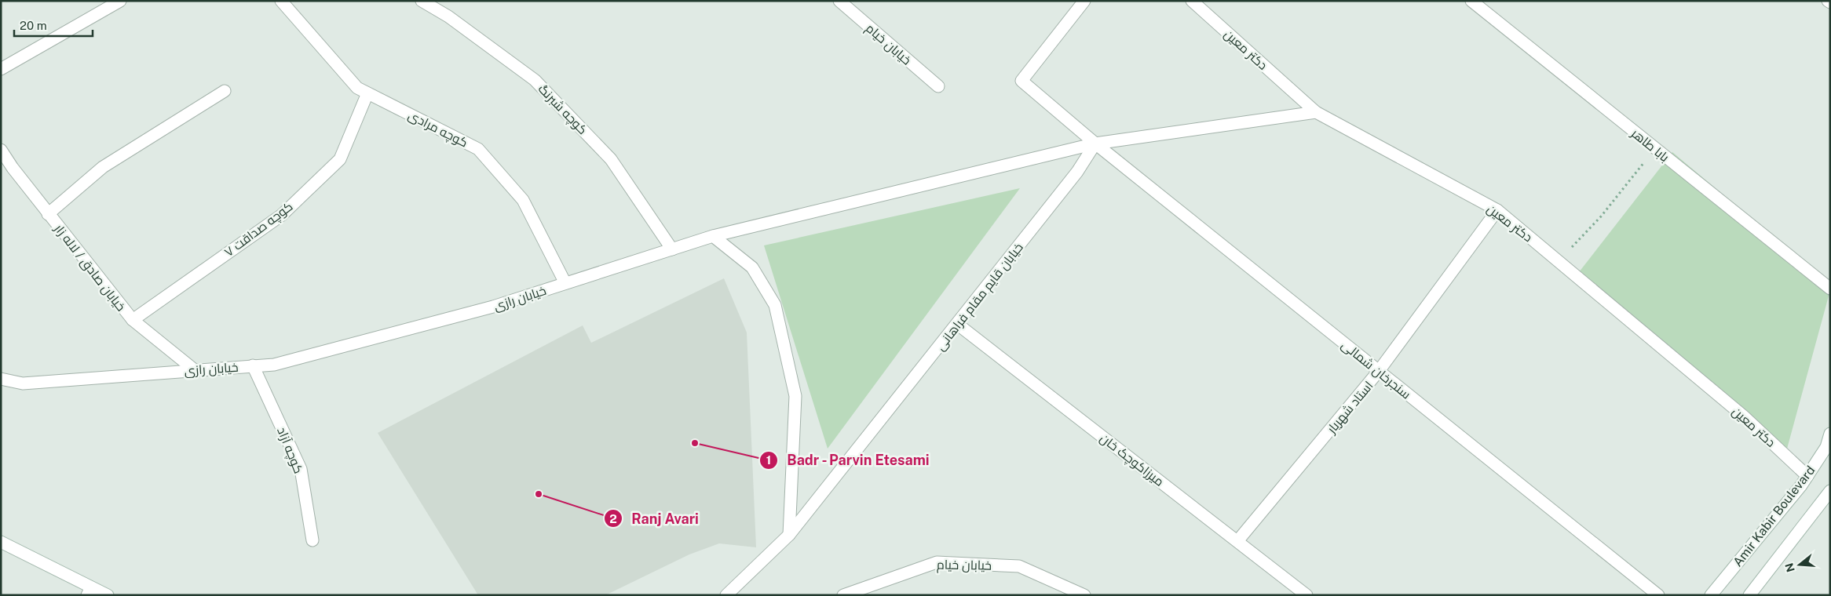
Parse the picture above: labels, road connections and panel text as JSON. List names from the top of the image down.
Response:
{
  "streets": {
    "street": [
      "خیابان خیام",
      "دکتر معین",
      "کوچه شبرنگ",
      "کوچه مرادی",
      "بابا طاهر",
      "کوچه صداقت ۷",
      "خیابان صادق / لاله زار",
      "خیابان قایم مقام فراهانی",
      "خیابان رازی",
      "سنجرخان شمالی",
      "استاد شهریار",
      "کوچه آزاد",
      "میرزاکوچک خان",
      "Amir Kabir Boulevard"
    ]
  },
  "crossings": [
    ["دکتر معین", "خیابان رازی"],
    ["دکتر معین", "استاد شهریار"],
    ["دکتر معین", "Amir Kabir Boulevard"],
    ["کوچه شبرنگ", "خیابان رازی"],
    ["کوچه مرادی", "کوچه صداقت ۷"],
    ["کوچه مرادی", "خیابان رازی"],
    ["کوچه صداقت ۷", "خیابان صادق / لاله زار"],
    ["خیابان صادق / لاله زار", "خیابان رازی"],
    ["خیابان قایم مقام فراهانی", "خیابان رازی"],
    ["خیابان قایم مقام فراهانی", "سنجرخان شمالی"],
    ["خیابان قایم مقام فراهانی", "میرزاکوچک خان"],
    ["خیابان رازی", "سنجرخان شمالی"],
    ["خیابان رازی", "کوچه آزاد"],
    ["سنجرخان شمالی", "استاد شهریار"],
    ["استاد شهریار", "میرزاکوچک خان"]
  ],
  "places": ["Badr - Parvin Etesami", "Ranj Avari"],
  "scale_bar": "20 m",
  "north": "left"
}
